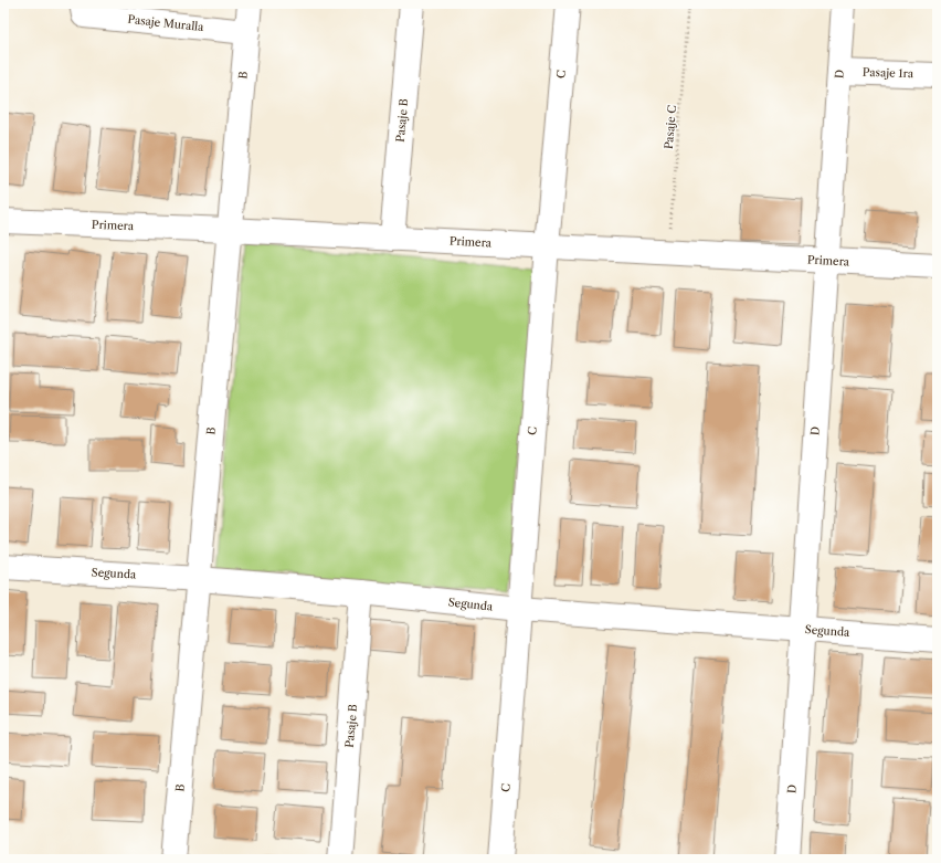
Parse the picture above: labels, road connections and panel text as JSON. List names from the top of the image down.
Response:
{
  "streets": {
    "street": [
      "Pasaje Muralla",
      "Pasaje 1ra",
      "C",
      "D",
      "B",
      "Pasaje B",
      "Primera",
      "Segunda"
    ],
    "path": ["Pasaje C"]
  },
  "crossings": [
    ["Pasaje Muralla", "B"],
    ["Pasaje 1ra", "D"],
    ["C", "Primera"],
    ["C", "Segunda"],
    ["D", "Primera"],
    ["D", "Segunda"],
    ["B", "Primera"],
    ["B", "Segunda"],
    ["Pasaje B", "Primera"],
    ["Pasaje B", "Segunda"],
    ["Pasaje C", "Primera"]
  ]
}
